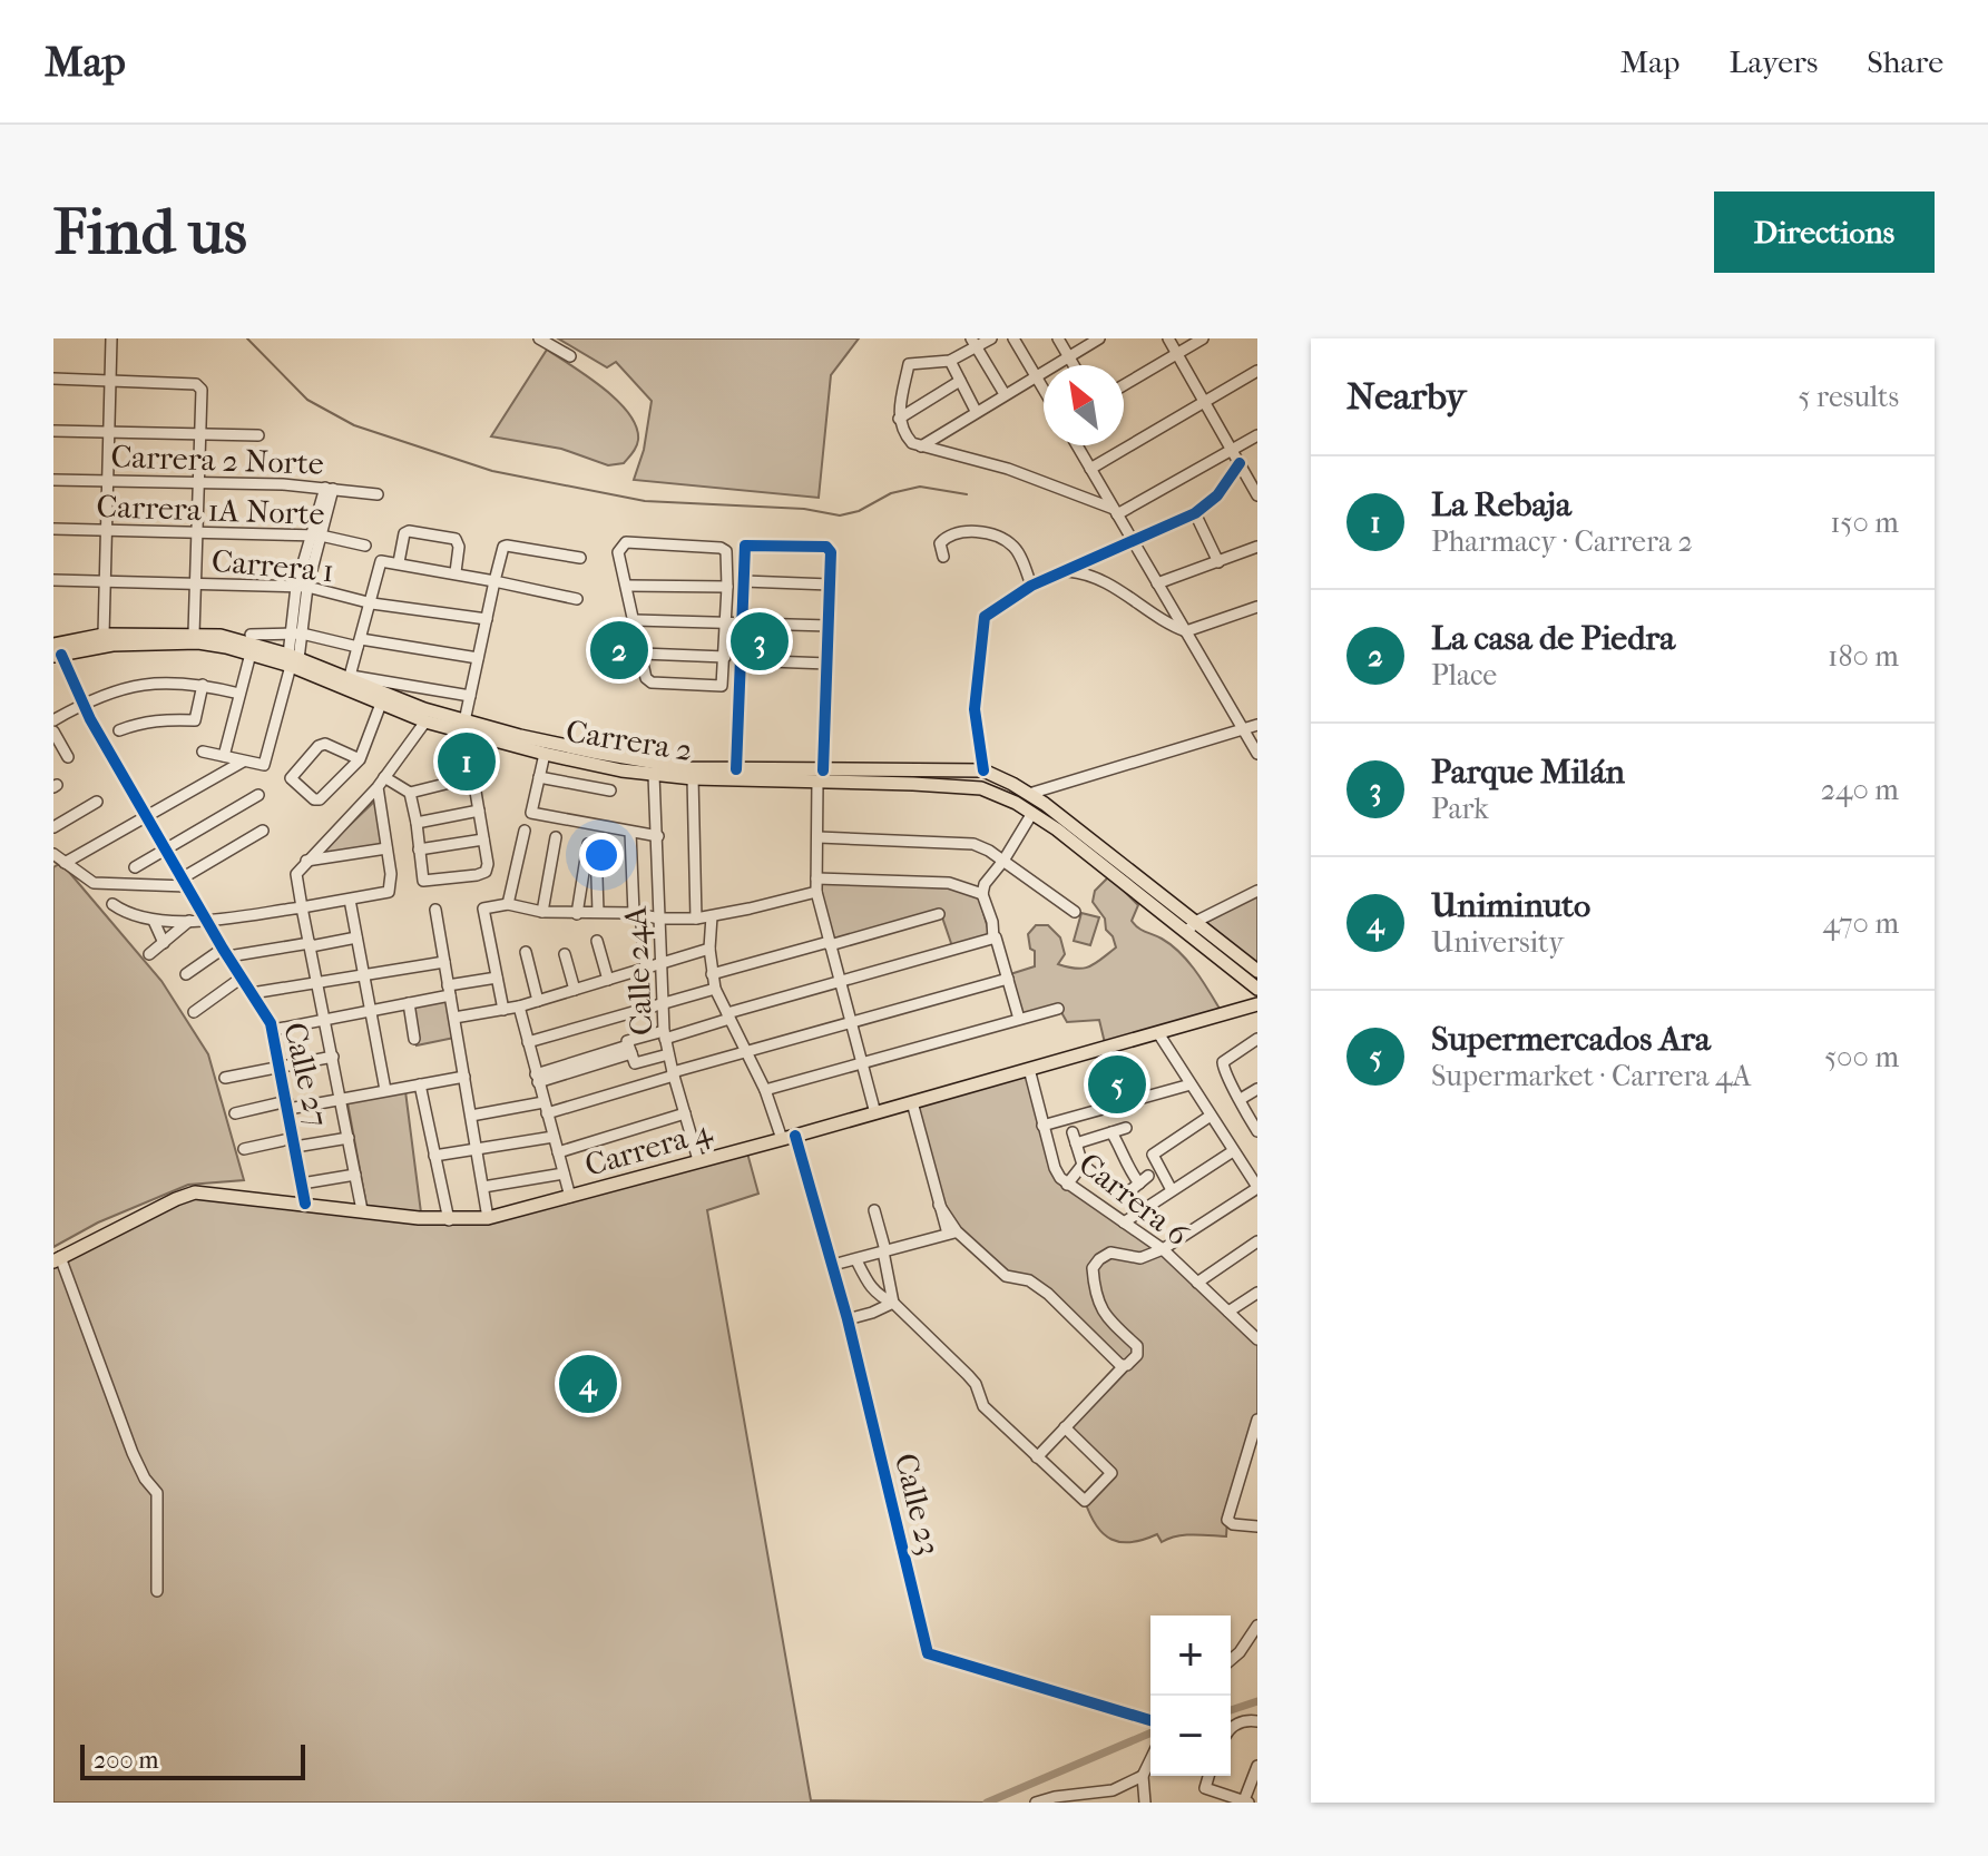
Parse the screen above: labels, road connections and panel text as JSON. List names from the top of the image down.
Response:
{
  "streets": {
    "main road": ["Carrera 2", "Carrera 4"],
    "street": [
      "Carrera 2 Norte",
      "Carrera 1A Norte",
      "Carrera 1",
      "Calle 24A",
      "Calle 27",
      "Carrera 6",
      "Calle 23"
    ]
  },
  "crossings": [
    ["Carrera 2", "Calle 24A"],
    ["Carrera 2", "Calle 27"],
    ["Calle 24A", "Carrera 4"],
    ["Calle 27", "Carrera 4"],
    ["Carrera 4", "Carrera 6"],
    ["Carrera 4", "Calle 23"]
  ],
  "scale_bar": "200 m",
  "north": "top left",
  "page": {
    "header": "Map",
    "nav": ["Map", "Layers", "Share"],
    "buttons": "Directions",
    "title": "Find us",
    "heading": ["Nearby", "5 results"],
    "list": [
      {
        "mark": "1",
        "name": "La Rebaja",
        "note": "Pharmacy · Carrera 2",
        "value": "150 m"
      },
      {
        "mark": "2",
        "name": "La casa de Piedra",
        "note": "Place",
        "value": "180 m"
      },
      {
        "mark": "3",
        "name": "Parque Milán",
        "note": "Park",
        "value": "240 m"
      },
      {
        "mark": "4",
        "name": "Uniminuto",
        "note": "University",
        "value": "470 m"
      },
      {
        "mark": "5",
        "name": "Supermercados Ara",
        "note": "Supermarket · Carrera 4A",
        "value": "500 m"
      }
    ],
    "pins": [
      "3",
      "2",
      "1",
      "5",
      "4"
    ],
    "map_buttons": ["+", "−"],
    "scale": "200 m"
  }
}
